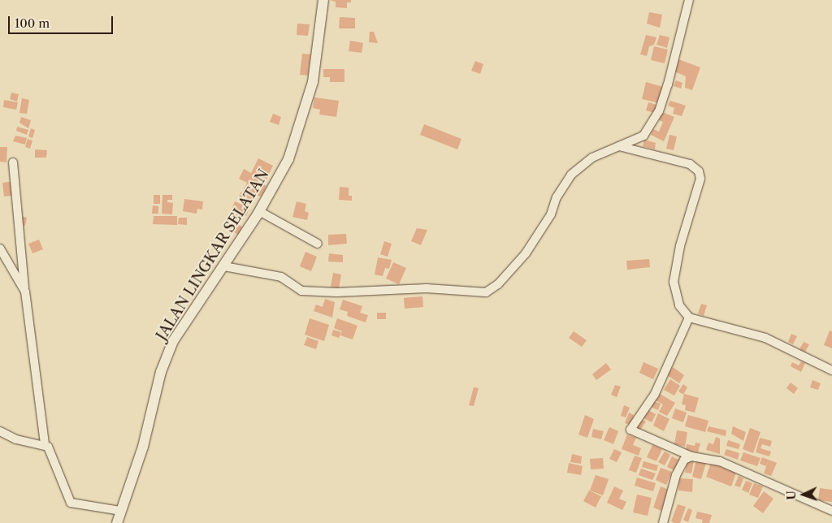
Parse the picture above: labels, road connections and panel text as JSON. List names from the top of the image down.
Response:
{
  "streets": {
    "street": ["JALAN LINGKAR SELATAN"]
  },
  "scale_bar": "100 m",
  "north": "left"
}
